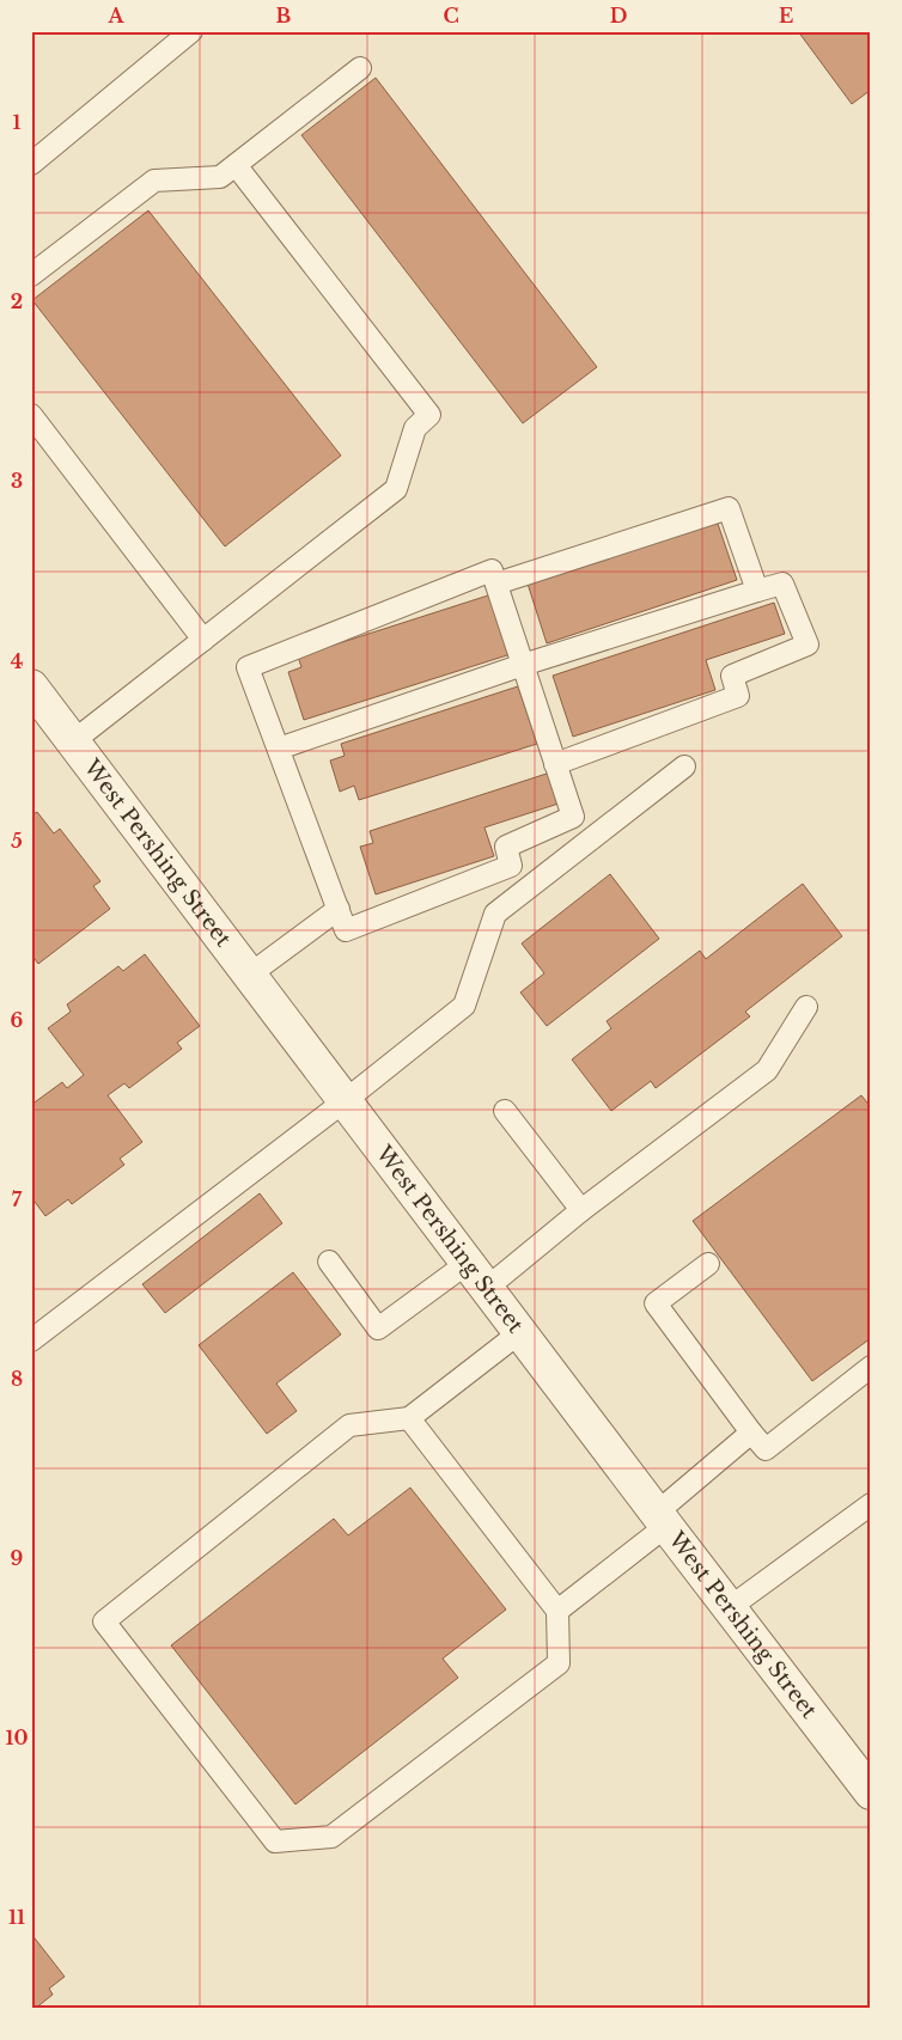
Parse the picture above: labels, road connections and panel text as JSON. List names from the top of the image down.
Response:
{
  "streets": {
    "street": ["West Pershing Street"]
  },
  "grid": {
    "columns": [
      "A",
      "B",
      "C",
      "D",
      "E"
    ],
    "rows": [
      "1",
      "2",
      "3",
      "4",
      "5",
      "6",
      "7",
      "8",
      "9",
      "10",
      "11"
    ]
  }
}
